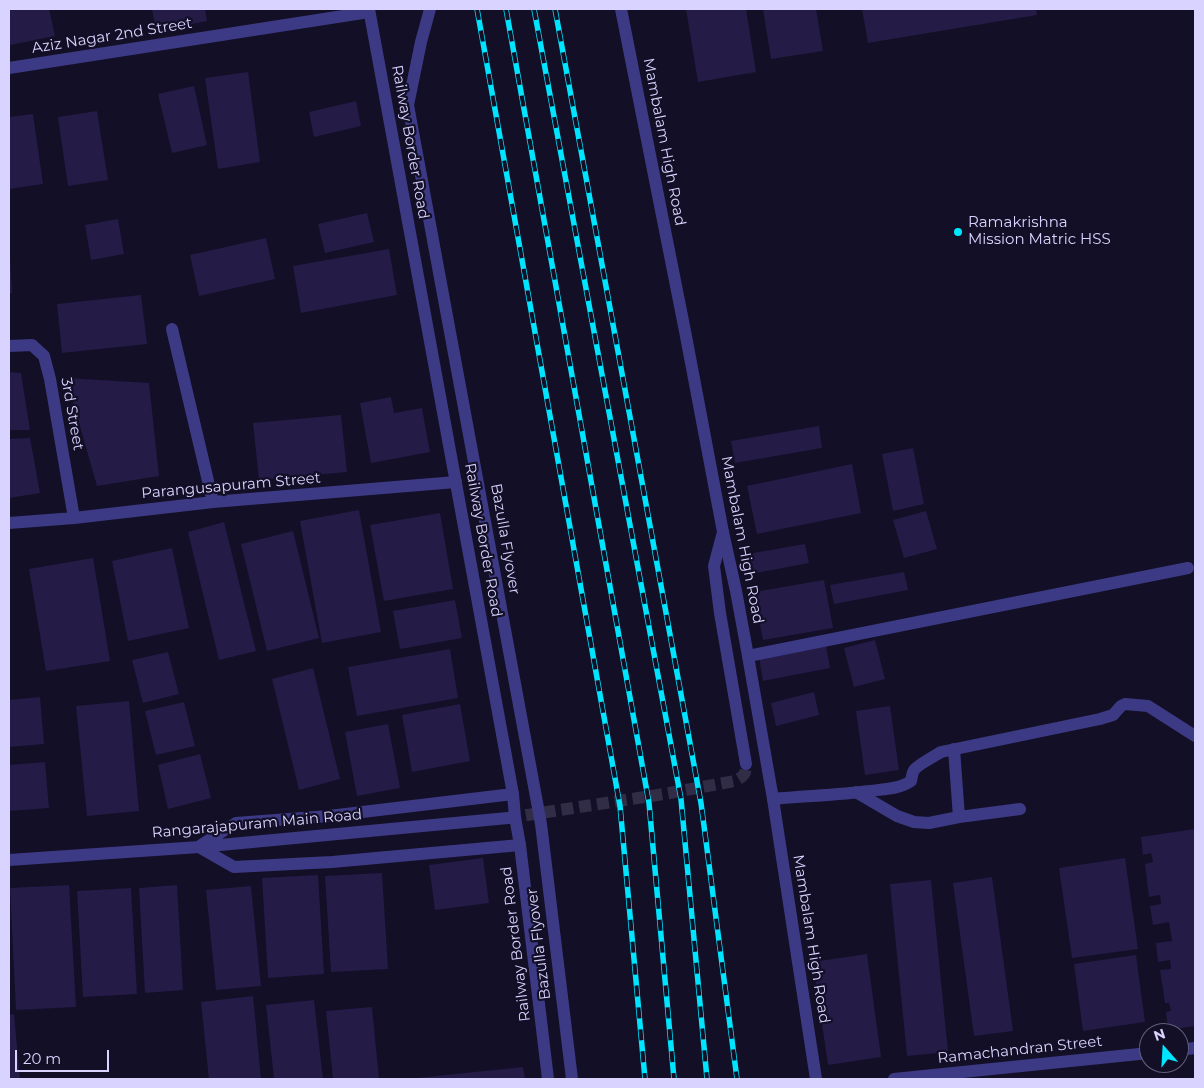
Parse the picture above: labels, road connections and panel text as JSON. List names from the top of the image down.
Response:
{
  "streets": {
    "street": [
      "Aziz Nagar 2nd Street",
      "Railway Border Road",
      "Mambalam High Road",
      "3rd Street",
      "Parangusapuram Street",
      "Bazulla Flyover",
      "Rangarajapuram Main Road",
      "Ramachandran Street"
    ]
  },
  "crossings": [
    ["Aziz Nagar 2nd Street", "Railway Border Road"],
    ["Railway Border Road", "Parangusapuram Street"],
    ["3rd Street", "Parangusapuram Street"]
  ],
  "places": ["Ramakrishna Mission Matric HSS"],
  "scale_bar": "20 m",
  "north": "top"
}
